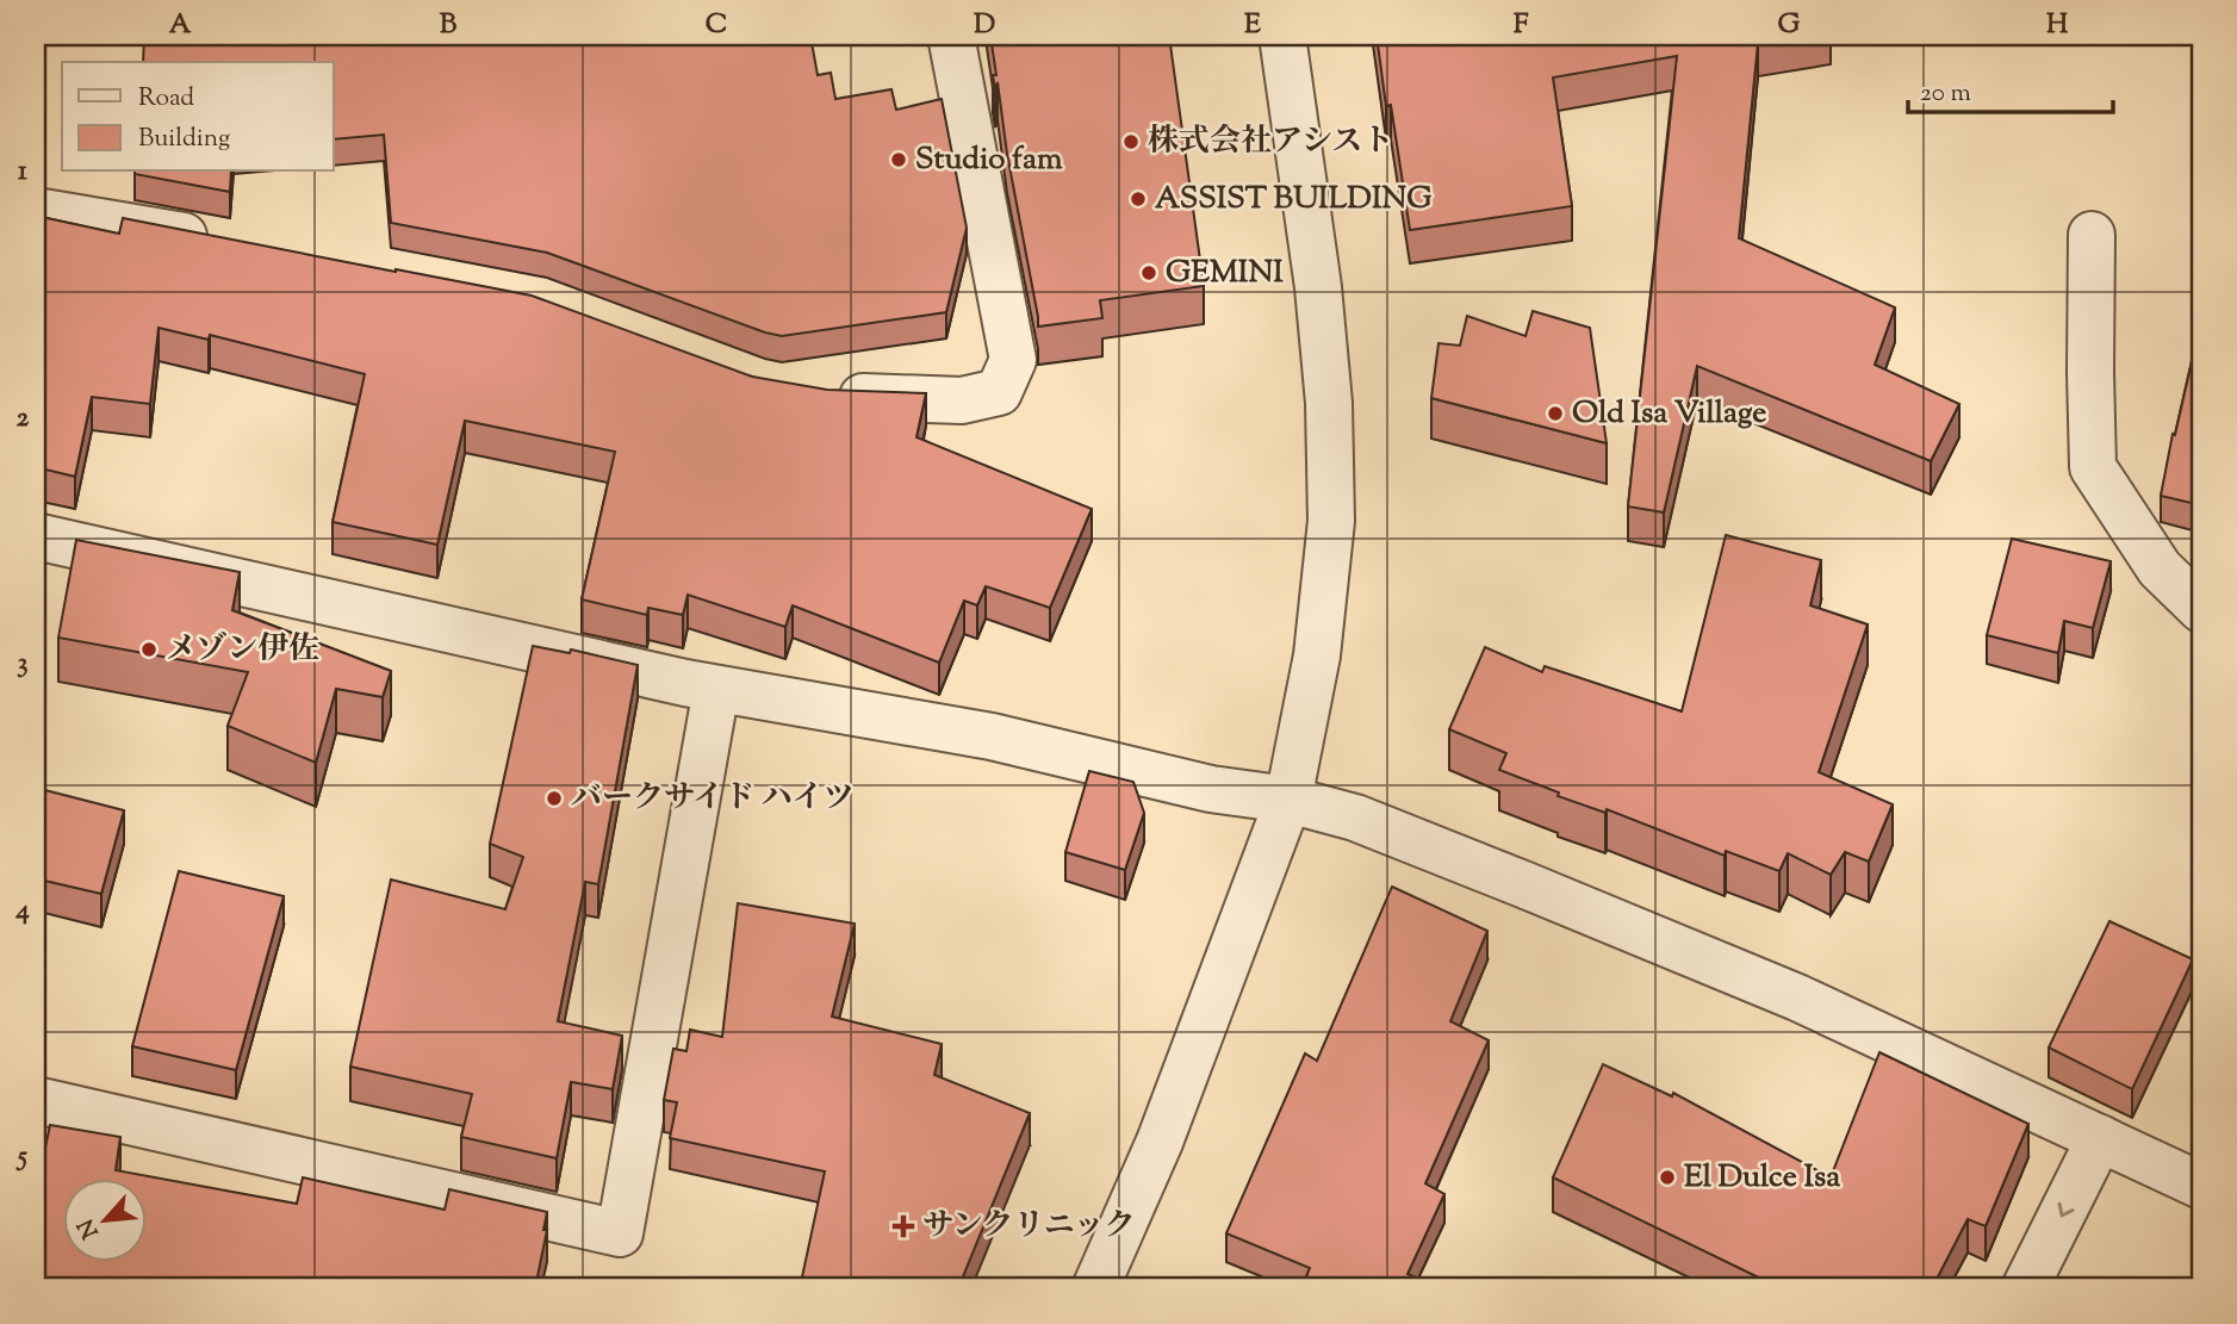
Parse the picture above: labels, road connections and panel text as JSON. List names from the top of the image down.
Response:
{
  "places": {
    "other": [
      "株式会社アシスト",
      "Studio fam",
      "ASSIST BUILDING",
      "GEMINI",
      "Old Isa Village",
      "メゾン伊佐",
      "バークサイド ハイツ",
      "El Dulce Isa"
    ],
    "health": ["サンクリニック"]
  },
  "legend": ["Road", "Building"],
  "scale_bar": "20 m",
  "north": "bottom left",
  "grid": {
    "columns": [
      "A",
      "B",
      "C",
      "D",
      "E",
      "F",
      "G",
      "H"
    ],
    "rows": [
      "1",
      "2",
      "3",
      "4",
      "5"
    ]
  }
}
